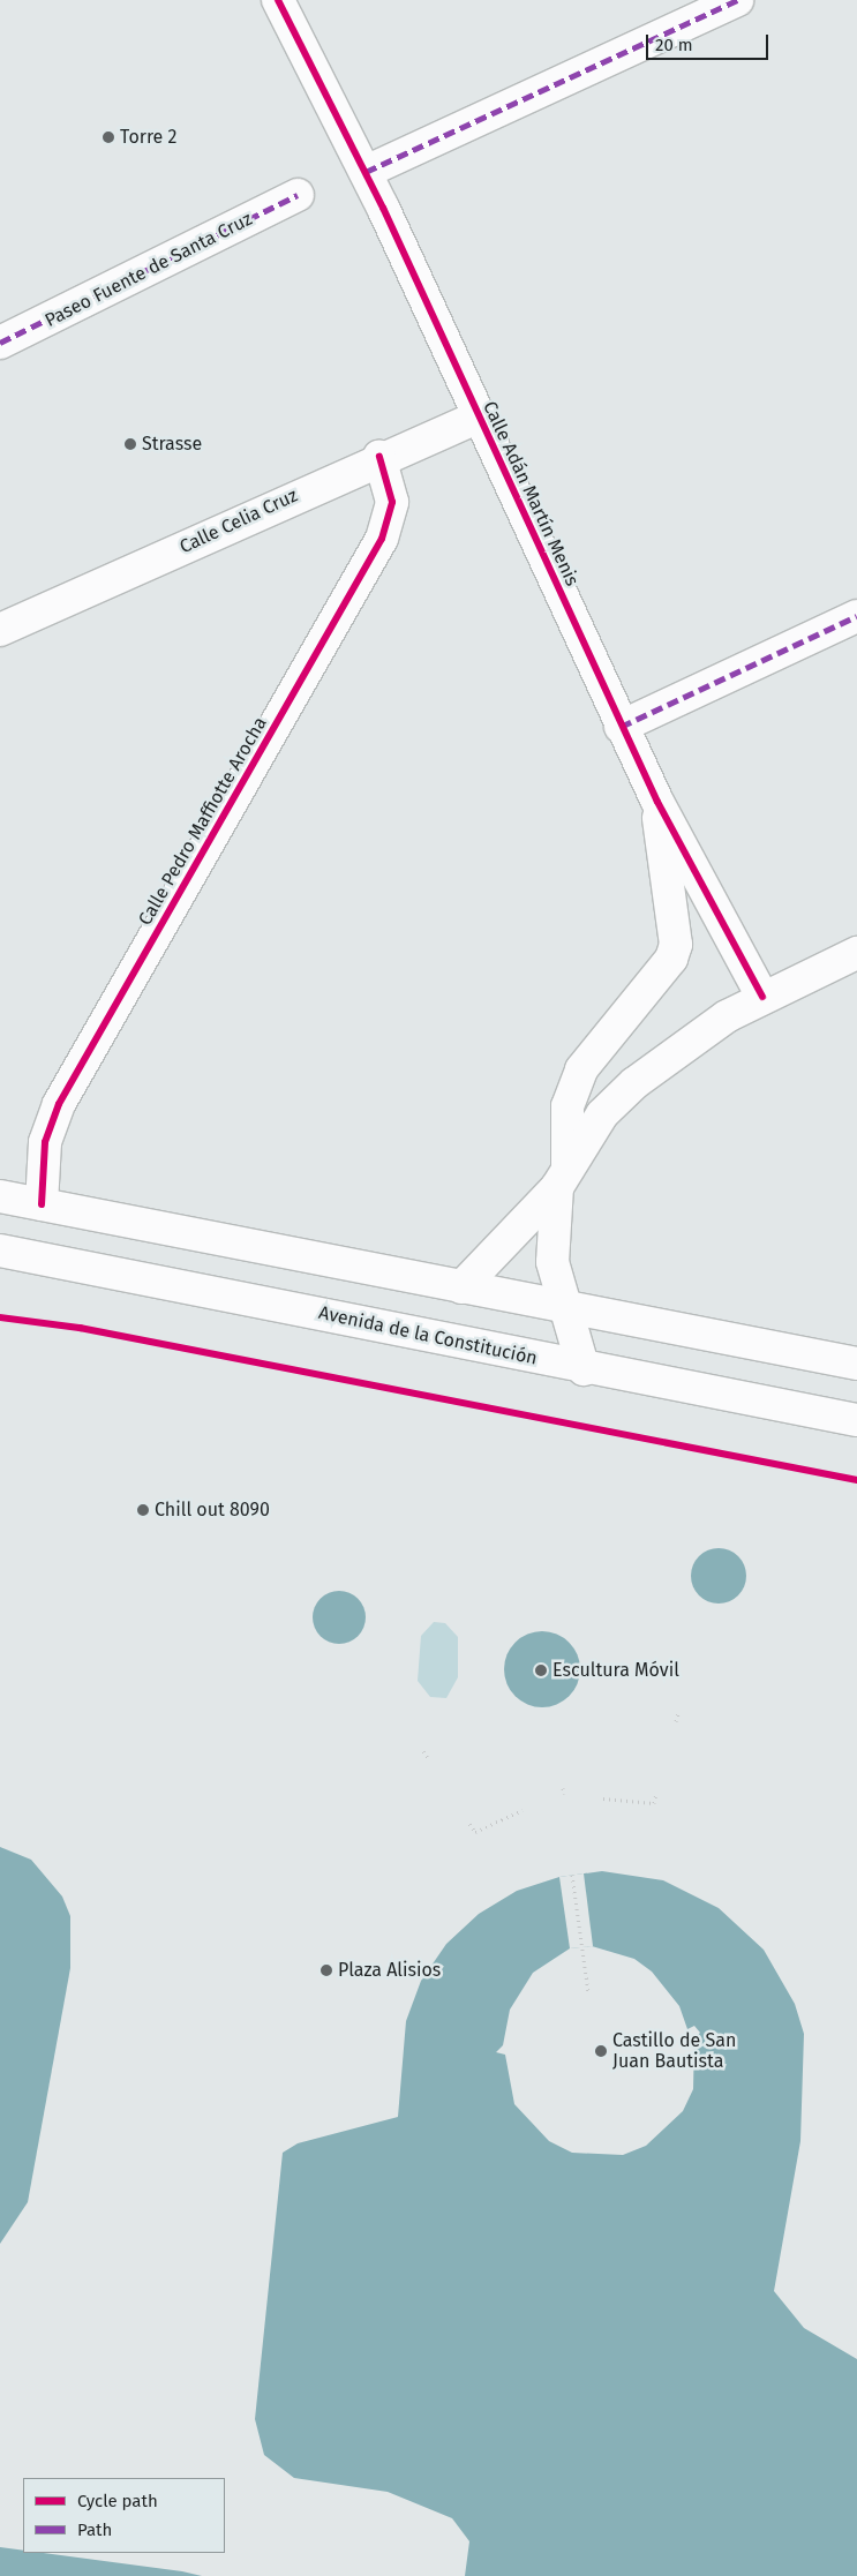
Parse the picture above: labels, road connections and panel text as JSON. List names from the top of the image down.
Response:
{
  "streets": {
    "street": [
      "Paseo Fuente de Santa Cruz",
      "Calle Adán Martín Menis",
      "Calle Celia Cruz",
      "Calle Pedro Maffiotte Arocha",
      "Avenida de la Constitución"
    ]
  },
  "crossings": [
    ["Calle Adán Martín Menis", "Calle Celia Cruz"],
    ["Calle Celia Cruz", "Calle Pedro Maffiotte Arocha"]
  ],
  "places": [
    "Torre 2",
    "Strasse",
    "Chill out 8090",
    "Escultura Móvil",
    "Plaza Alisios",
    "Castillo de San Juan Bautista"
  ],
  "legend": ["Cycle path", "Path"],
  "scale_bar": "20 m"
}
